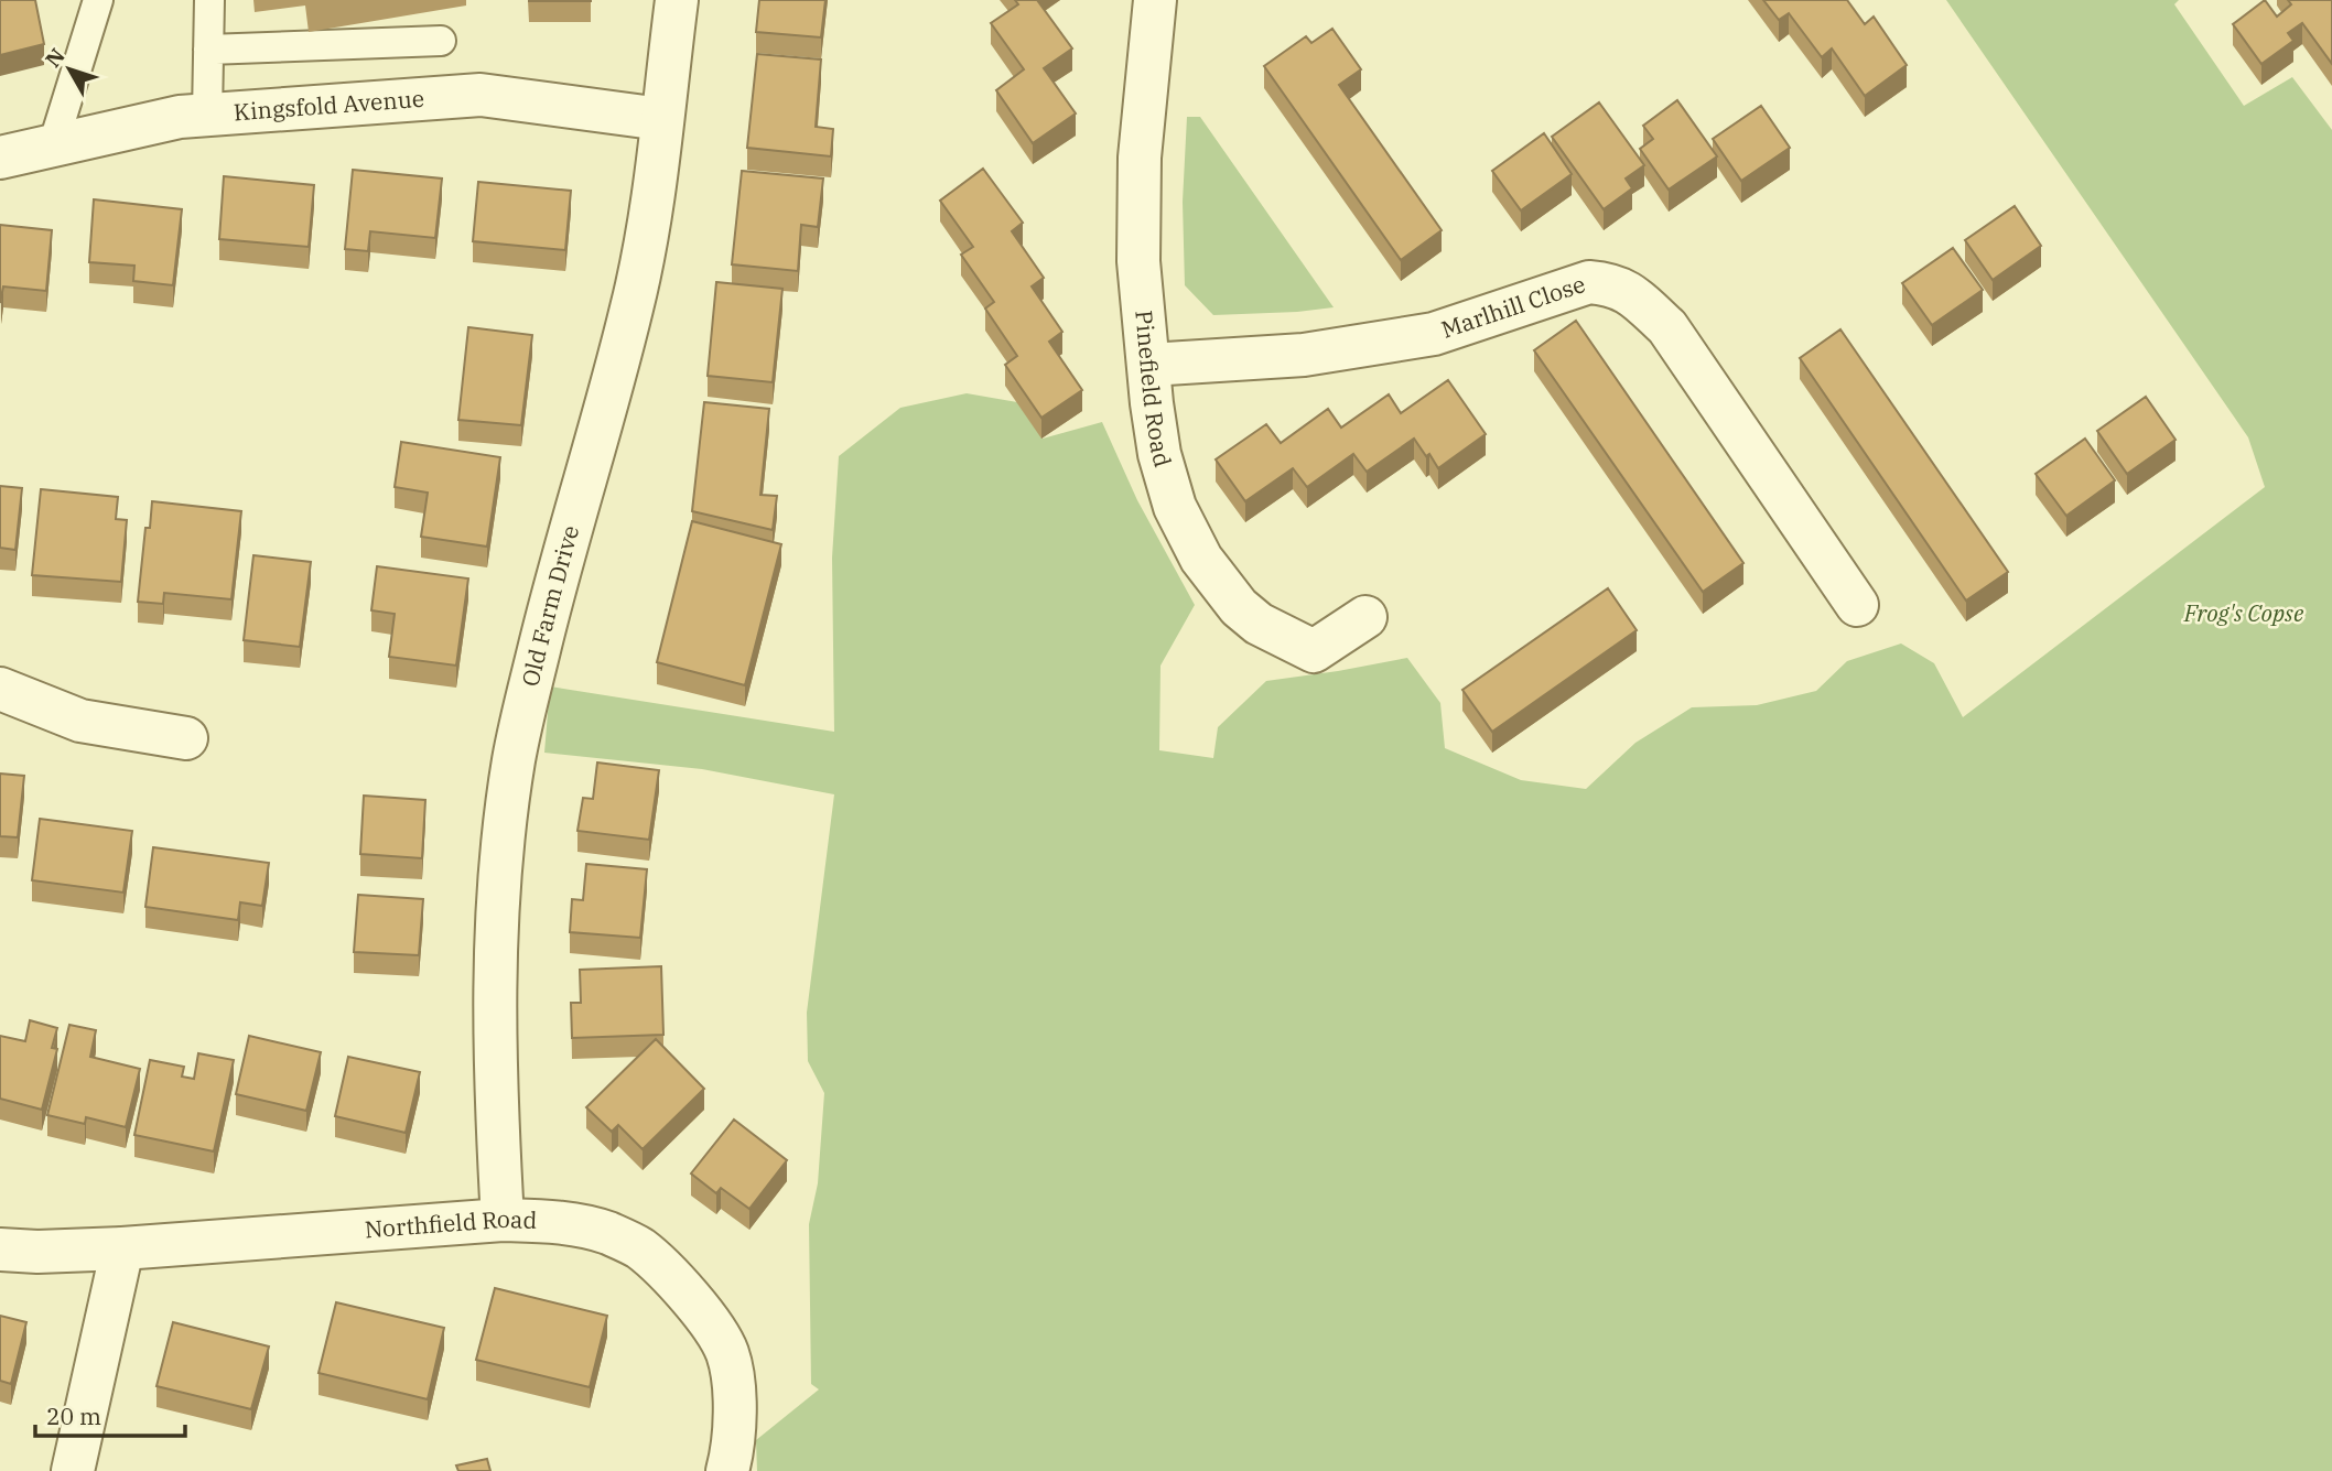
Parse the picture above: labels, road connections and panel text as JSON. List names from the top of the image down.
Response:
{
  "streets": {
    "street": [
      "Kingsfold Avenue",
      "Marlhill Close",
      "Pinefield Road",
      "Old Farm Drive",
      "Northfield Road"
    ]
  },
  "crossings": [
    ["Kingsfold Avenue", "Old Farm Drive"],
    ["Marlhill Close", "Pinefield Road"],
    ["Old Farm Drive", "Northfield Road"]
  ],
  "parks": ["Frog's Copse"],
  "scale_bar": "20 m",
  "north": "top left"
}
